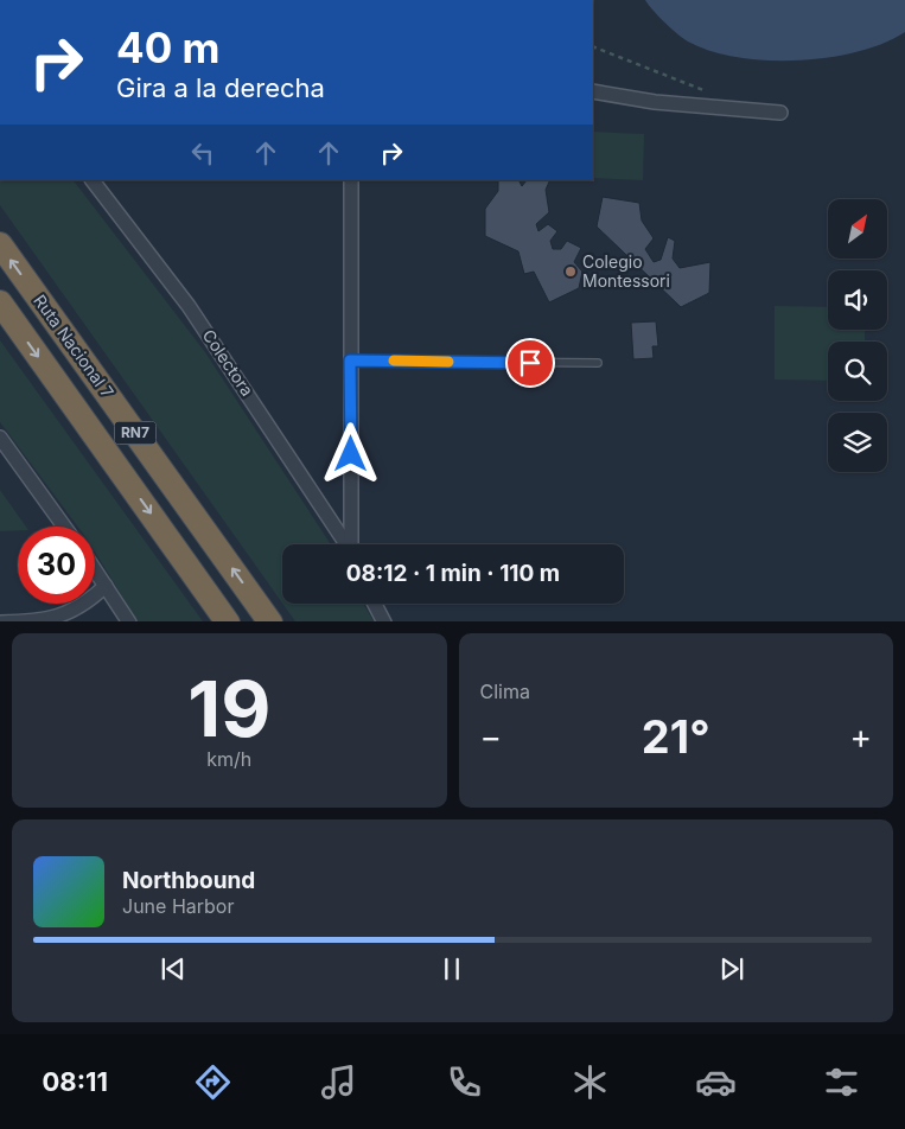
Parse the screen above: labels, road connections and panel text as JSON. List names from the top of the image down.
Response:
{
  "streets": {
    "highway": ["Ruta Nacional 7", "RN7"],
    "street": ["Colectora"]
  },
  "places": ["Colegio Montessori"],
  "north": "top right",
  "page": {
    "turn": ["40 m", "Gira a la derecha"],
    "limit": "30",
    "trip": "08:12 · 1 min · 110 m",
    "tile": [
      ["19", "km/h"],
      "Clima"
    ],
    "heat": ["−", "21°", "+"],
    "song": ["Northbound", "June Harbor"],
    "tabs": "08:11"
  }
}
